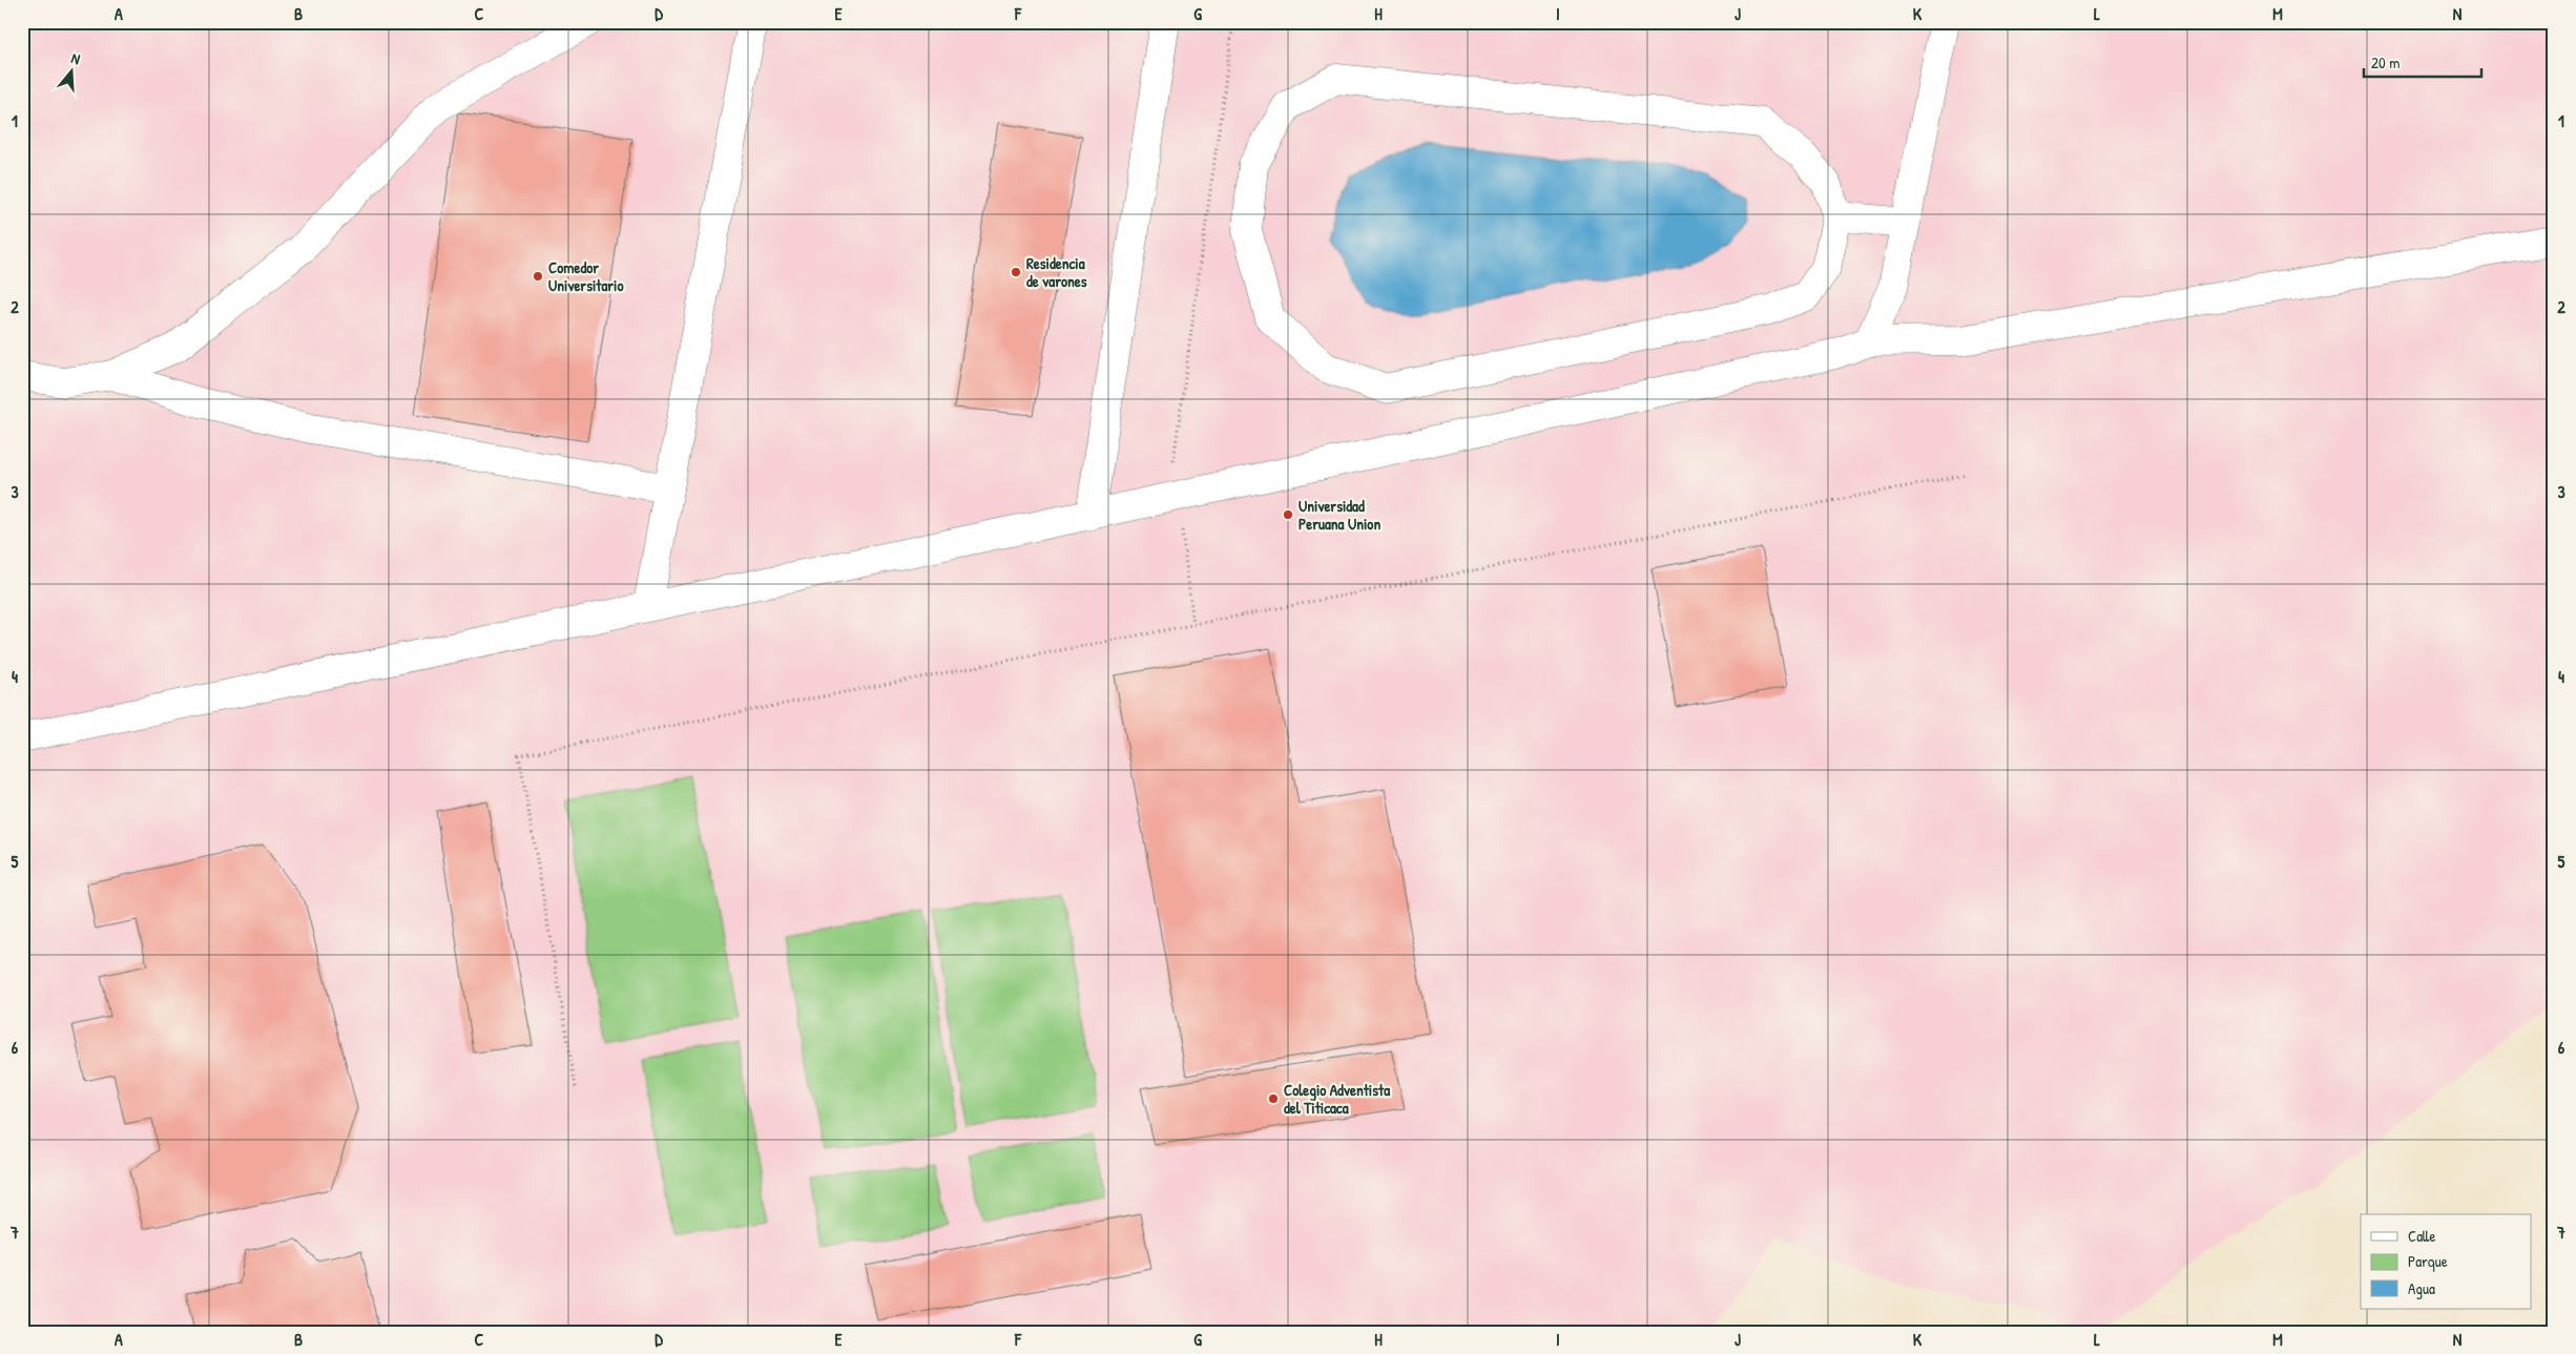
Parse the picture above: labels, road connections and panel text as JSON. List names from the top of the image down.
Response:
{
  "places": [
    "Residencia de varones",
    "Comedor Universitario",
    "Universidad Peruana Union",
    "Colegio Adventista del Titicaca"
  ],
  "legend": ["Calle", "Parque", "Agua"],
  "scale_bar": "20 m",
  "north": "top",
  "grid": {
    "columns": [
      "A",
      "B",
      "C",
      "D",
      "E",
      "F",
      "G",
      "H",
      "I",
      "J",
      "K",
      "L",
      "M",
      "N"
    ],
    "rows": [
      "1",
      "2",
      "3",
      "4",
      "5",
      "6",
      "7"
    ]
  }
}
